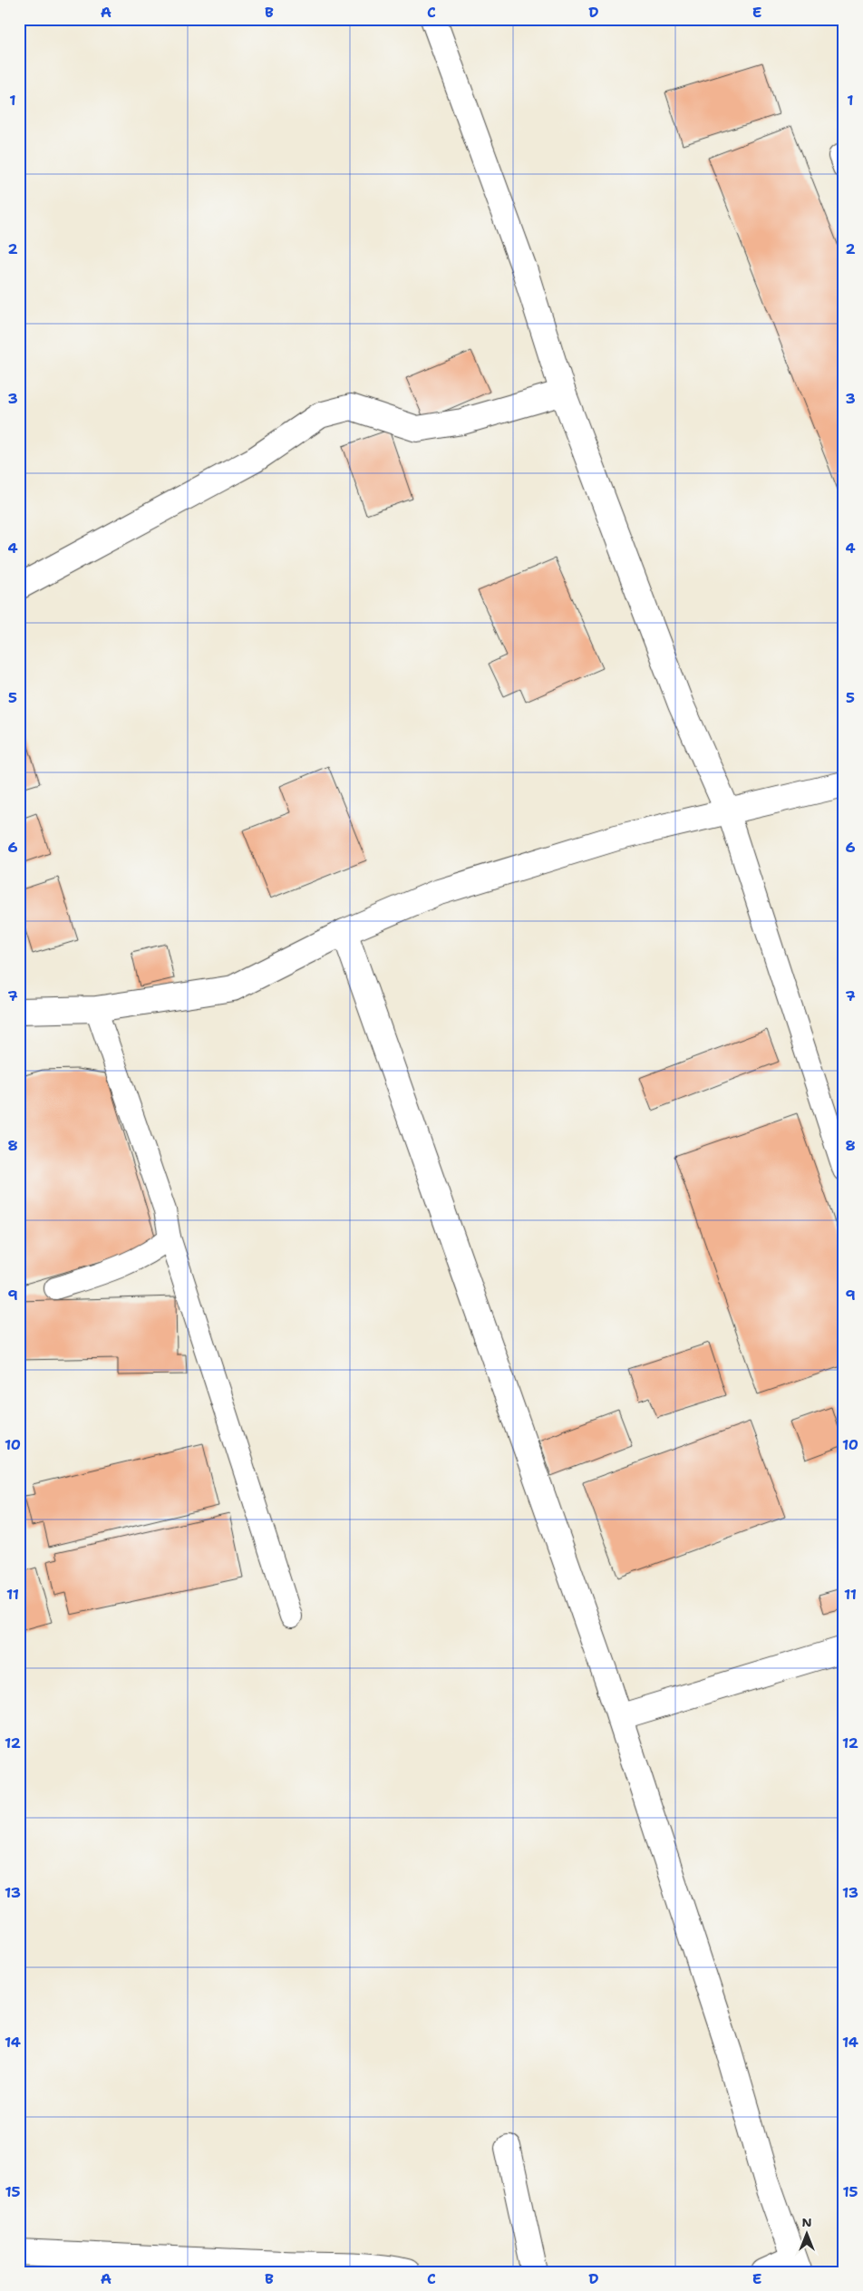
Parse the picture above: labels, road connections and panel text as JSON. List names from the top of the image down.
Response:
{
  "north": "top",
  "grid": {
    "columns": [
      "A",
      "B",
      "C",
      "D",
      "E"
    ],
    "rows": [
      "1",
      "2",
      "3",
      "4",
      "5",
      "6",
      "7",
      "8",
      "9",
      "10",
      "11",
      "12",
      "13",
      "14",
      "15"
    ]
  }
}
